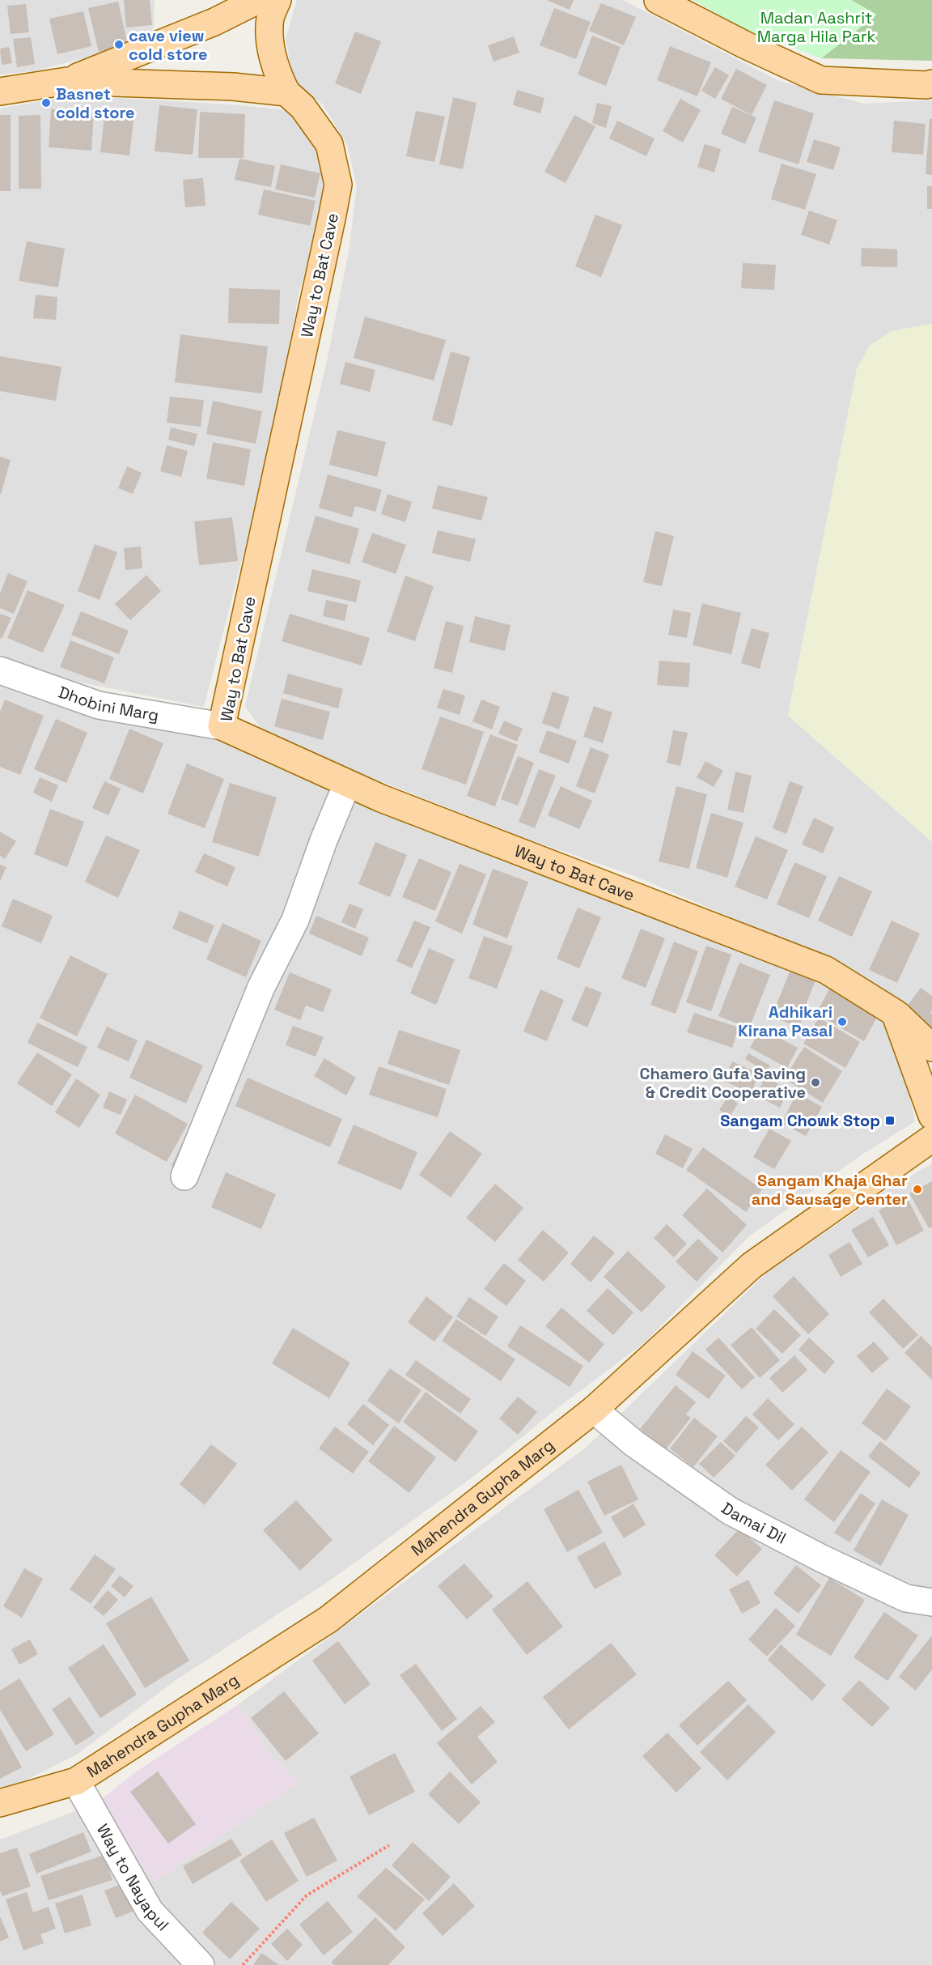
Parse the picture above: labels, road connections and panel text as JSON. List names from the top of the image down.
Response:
{
  "streets": {
    "main road": ["Way to Bat Cave", "Mahendra Gupha Marg"],
    "street": ["Dhobini Marg", "Damai Dil", "Way to Nayapul"]
  },
  "crossings": [
    ["Way to Bat Cave", "Dhobini Marg"],
    ["Mahendra Gupha Marg", "Damai Dil"],
    ["Mahendra Gupha Marg", "Way to Nayapul"]
  ],
  "parks": ["Madan Aashrit Marga Hila Park"],
  "places": {
    "other": [
      "cave view cold store",
      "Basnet cold store",
      "Adhikari Kirana Pasal",
      "Chamero Gufa Saving & Credit Cooperative",
      "Sangam Khaja Ghar and Sausage Center"
    ],
    "transit": ["Sangam Chowk Stop"]
  }
}
